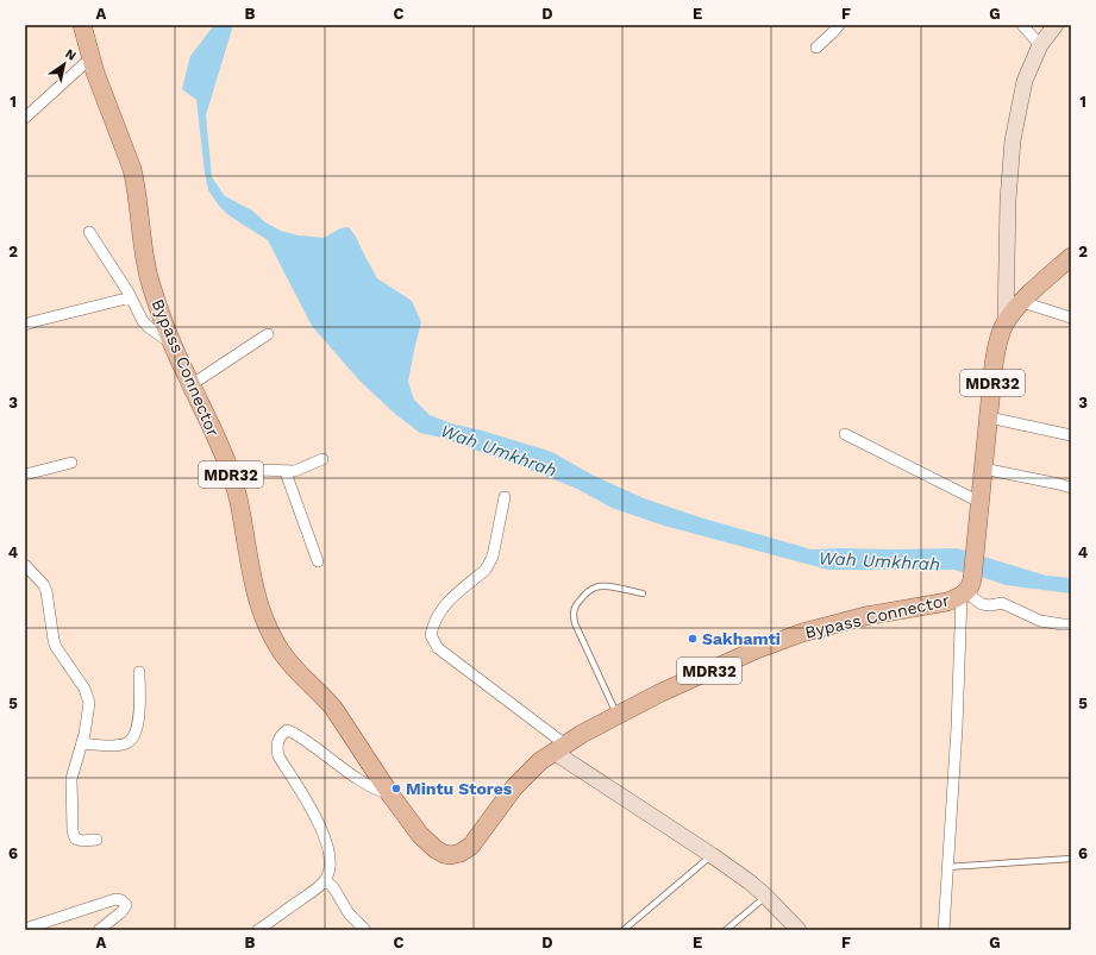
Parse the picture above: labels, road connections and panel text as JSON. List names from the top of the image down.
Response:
{
  "streets": {
    "main road": ["Bypass Connector", "MDR32"]
  },
  "crossings": [
    ["Bypass Connector", "MDR32"]
  ],
  "water": ["Wah Umkhrah"],
  "places": ["Sakhamti", "Mintu Stores"],
  "north": "top right",
  "grid": {
    "columns": [
      "A",
      "B",
      "C",
      "D",
      "E",
      "F",
      "G"
    ],
    "rows": [
      "1",
      "2",
      "3",
      "4",
      "5",
      "6"
    ]
  }
}
